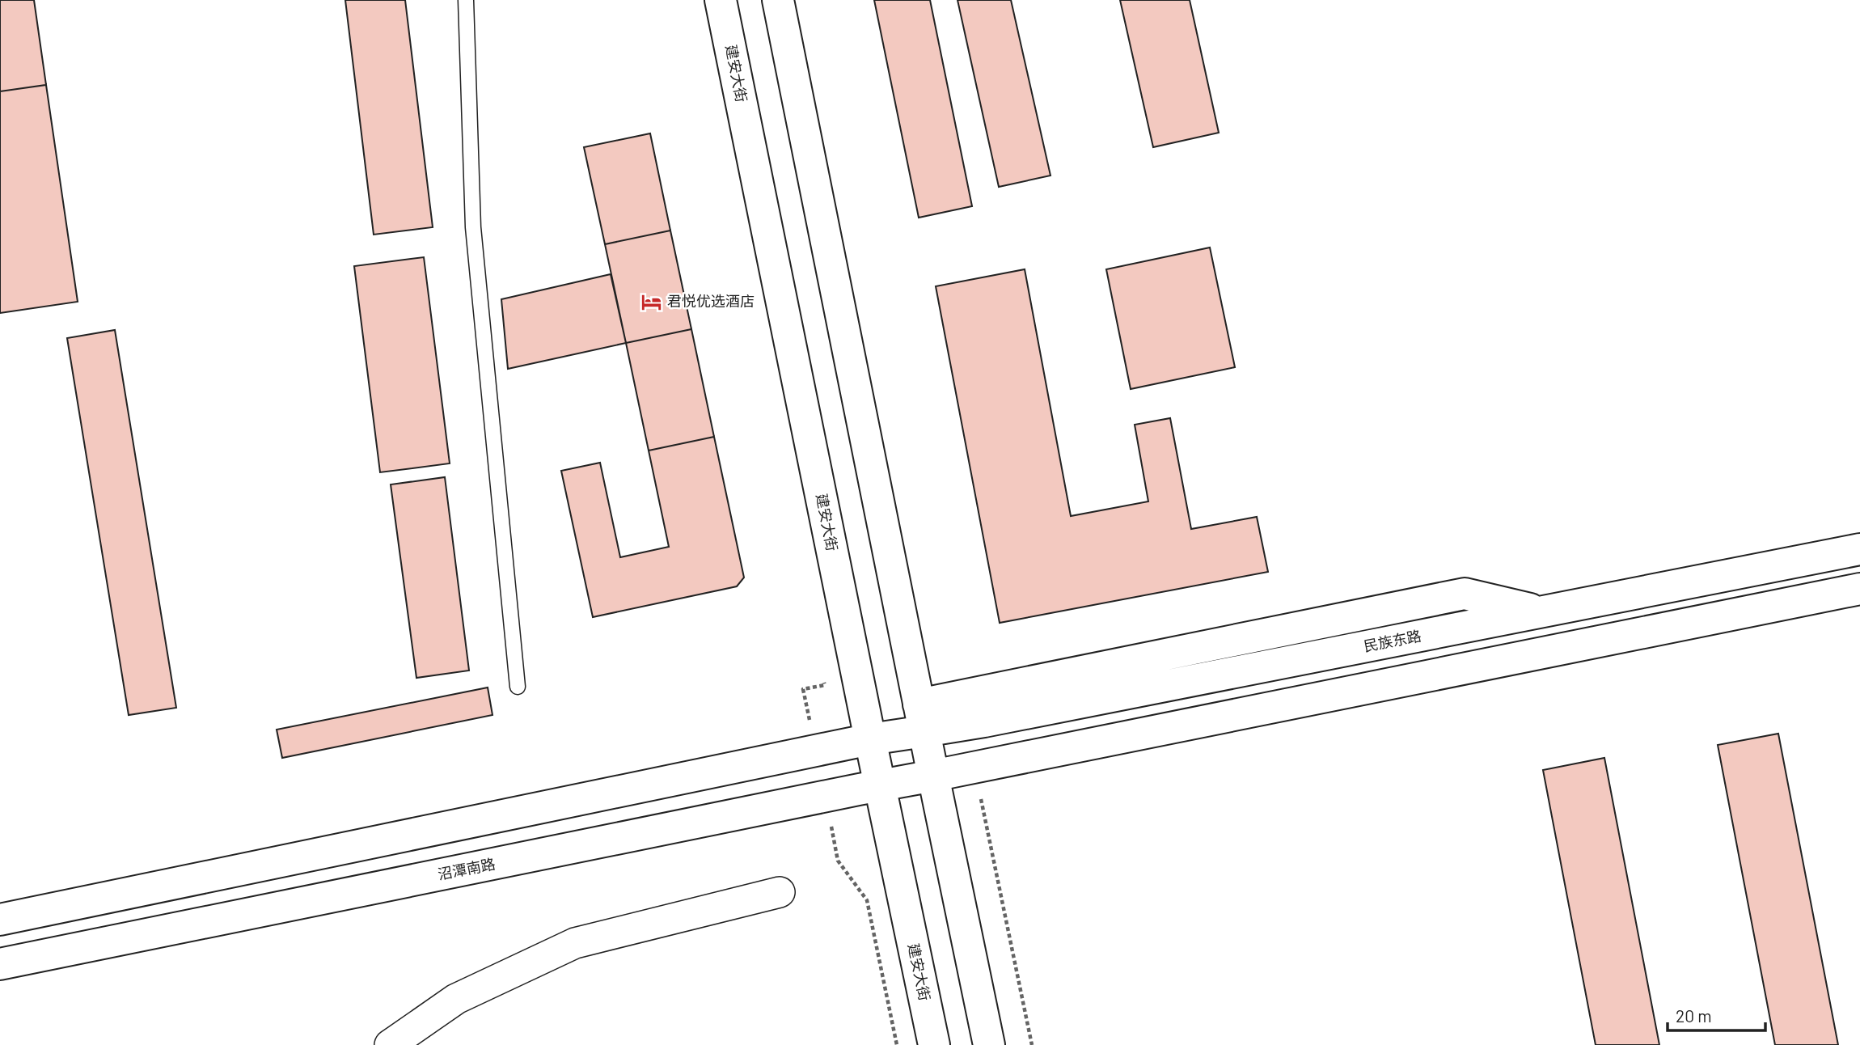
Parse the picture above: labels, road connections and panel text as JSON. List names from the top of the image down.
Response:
{
  "streets": {
    "main road": ["建安大街", "民族东路", "沼潭南路"]
  },
  "crossings": [
    ["建安大街", "沼潭南路"]
  ],
  "places": {
    "hotel": ["君悦优选酒店"]
  },
  "scale_bar": "20 m"
}
